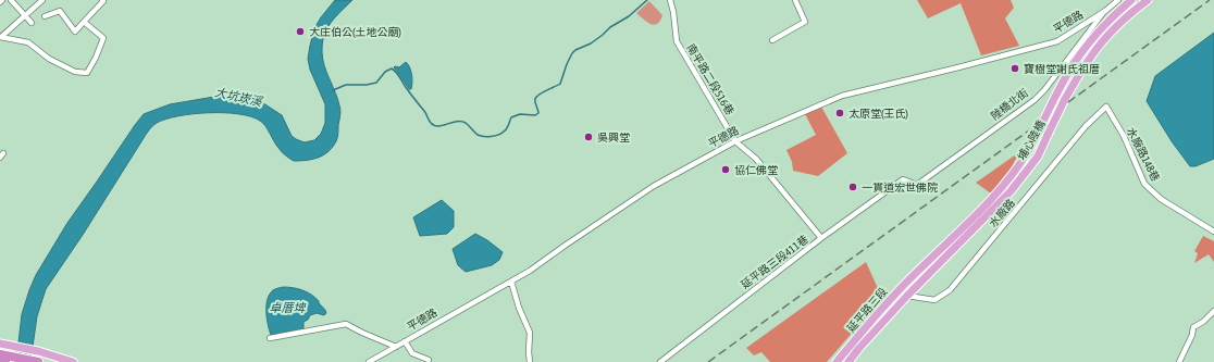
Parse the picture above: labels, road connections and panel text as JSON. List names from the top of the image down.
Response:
{
  "streets": {
    "main road": ["埔心陸橋", "延平路三段"],
    "street": [
      "平德路",
      "南平路二段516巷",
      "陸橋北街",
      "水廠路148巷",
      "水廠路",
      "延平路三段411巷"
    ]
  },
  "crossings": [
    ["平德路", "南平路二段516巷"],
    ["平德路", "陸橋北街"],
    ["南平路二段516巷", "延平路三段411巷"],
    ["陸橋北街", "延平路三段411巷"],
    ["埔心陸橋", "延平路三段"],
    ["水廠路148巷", "水廠路"],
    ["水廠路", "延平路三段"]
  ],
  "water": ["大坑崁溪", "卓厝埤"],
  "places": [
    "大庄伯公(土地公廟)",
    "寶樹堂謝氏祖厝",
    "太原堂(王氏)",
    "吳興堂",
    "協仁佛堂",
    "一貫道宏世佛院"
  ]
}
